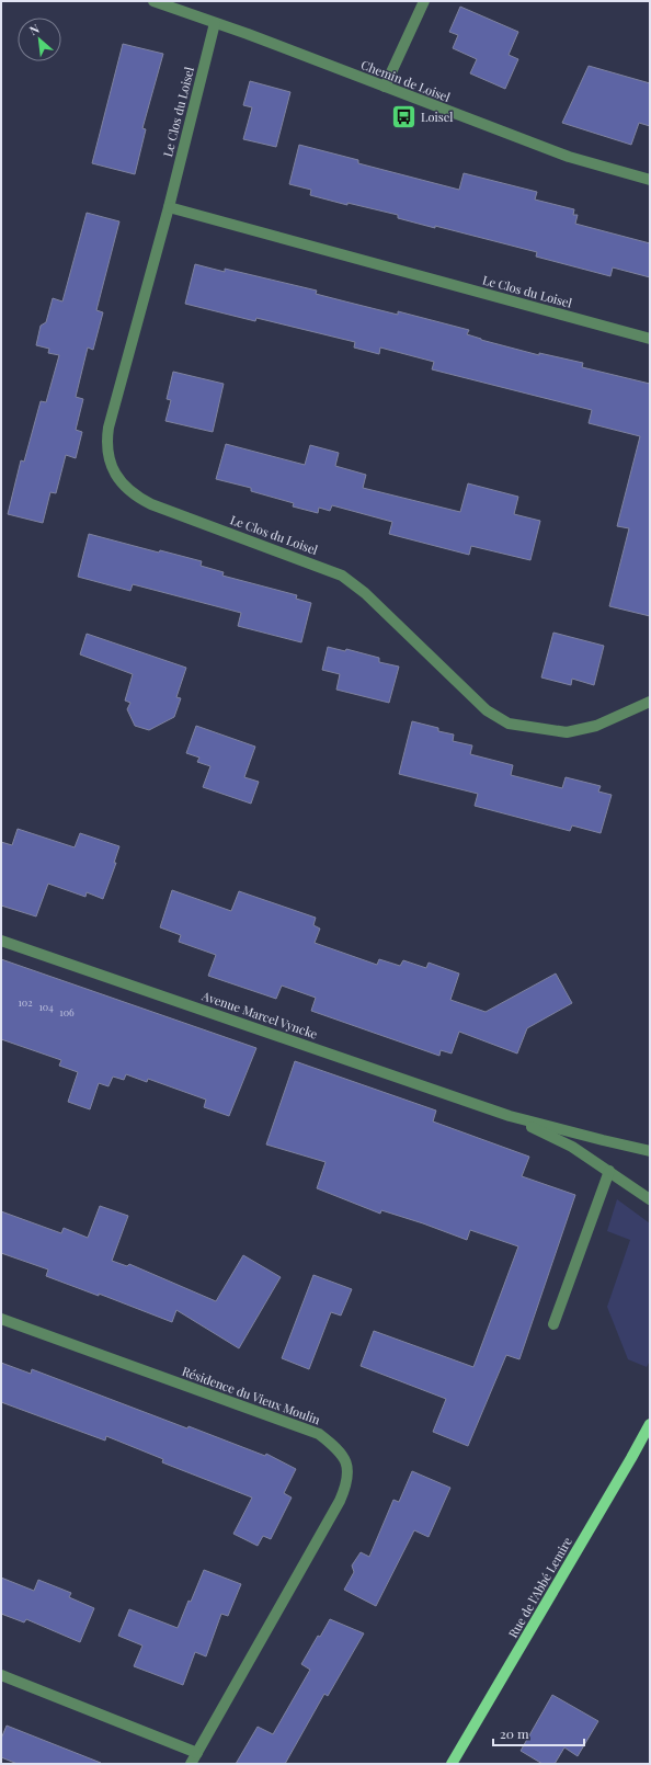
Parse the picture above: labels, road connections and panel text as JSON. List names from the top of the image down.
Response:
{
  "streets": {
    "main road": ["Rue de l'Abbé Lemire"],
    "street": [
      "Chemin de Loisel",
      "Le Clos du Loisel",
      "Avenue Marcel Vyncke",
      "Résidence du Vieux Moulin"
    ]
  },
  "crossings": [
    ["Chemin de Loisel", "Le Clos du Loisel"]
  ],
  "places": {
    "bus stop": ["Loisel"]
  },
  "house_numbers": ["102", "104", "106"],
  "scale_bar": "20 m",
  "north": "top left"
}
